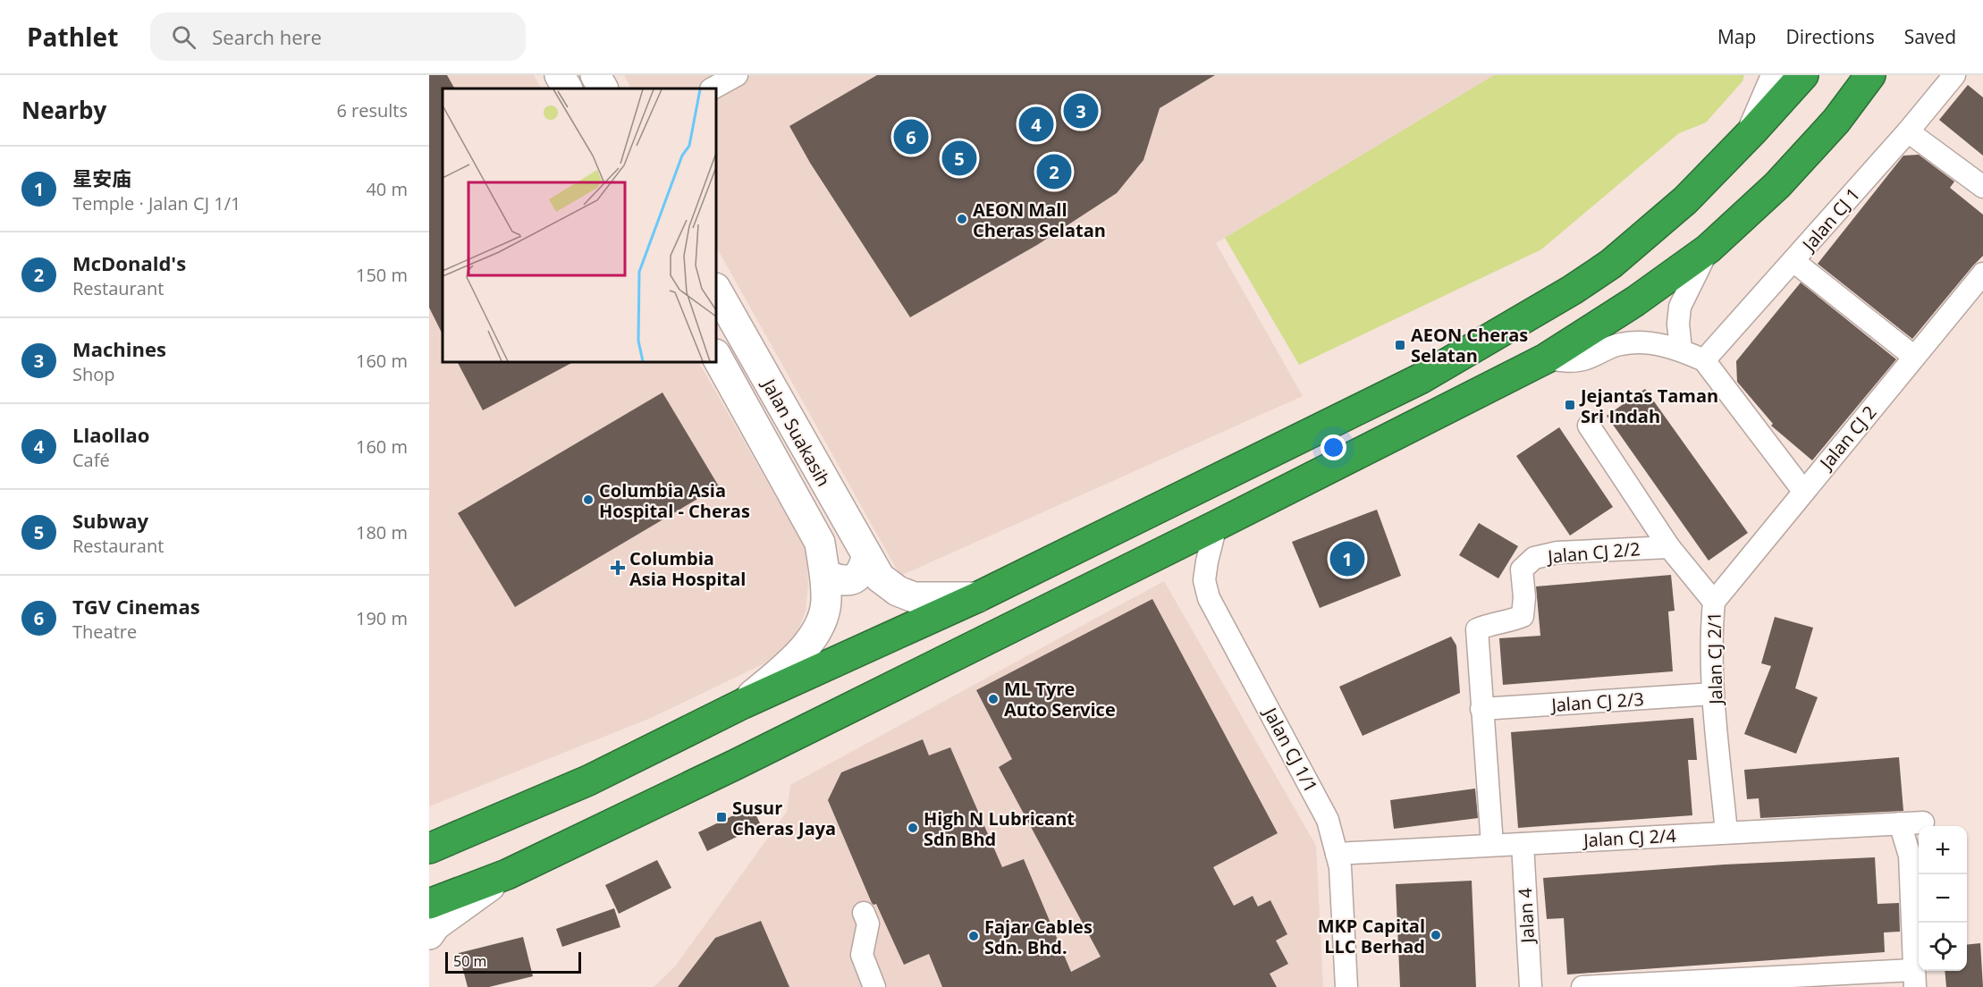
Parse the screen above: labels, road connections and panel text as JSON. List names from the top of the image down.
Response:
{
  "streets": {
    "main road": ["Jalan Suakasih"],
    "street": [
      "Jalan CJ 1",
      "Jalan CJ 2",
      "Jalan CJ 2/2",
      "Jalan CJ 2/1",
      "Jalan CJ 2/3",
      "Jalan CJ 1/1",
      "Jalan CJ 2/4",
      "Jalan 4"
    ]
  },
  "crossings": [
    ["Jalan CJ 2", "Jalan CJ 2/1"],
    ["Jalan CJ 2/2", "Jalan CJ 2/1"],
    ["Jalan CJ 2/2", "Jalan CJ 2/3"],
    ["Jalan CJ 2/1", "Jalan CJ 2/3"],
    ["Jalan CJ 2/1", "Jalan CJ 2/4"],
    ["Jalan CJ 1/1", "Jalan CJ 2/4"],
    ["Jalan CJ 2/4", "Jalan 4"]
  ],
  "places": {
    "other": [
      "AEON Mall Cheras Selatan",
      "Columbia Asia Hospital - Cheras",
      "ML Tyre Auto Service",
      "High N Lubricant Sdn Bhd",
      "MKP Capital LLC Berhad",
      "Fajar Cables Sdn. Bhd."
    ],
    "transit": ["AEON Cheras Selatan", "Jejantas Taman Sri Indah", "Susur Cheras Jaya"],
    "health": ["Columbia Asia Hospital"]
  },
  "scale_bar": "50 m",
  "page": {
    "header": "Pathlet",
    "search": "Search here",
    "nav": ["Map", "Directions", "Saved"],
    "heading": ["Nearby", "6 results"],
    "pins": [
      "3",
      "4",
      "6",
      "5",
      "2",
      "1"
    ],
    "list": [
      {
        "mark": "1",
        "name": "星安庙",
        "note": "Temple · Jalan CJ 1/1",
        "value": "40 m"
      },
      {
        "mark": "2",
        "name": "McDonald's",
        "note": "Restaurant",
        "value": "150 m"
      },
      {
        "mark": "3",
        "name": "Machines",
        "note": "Shop",
        "value": "160 m"
      },
      {
        "mark": "4",
        "name": "Llaollao",
        "note": "Café",
        "value": "160 m"
      },
      {
        "mark": "5",
        "name": "Subway",
        "note": "Restaurant",
        "value": "180 m"
      },
      {
        "mark": "6",
        "name": "TGV Cinemas",
        "note": "Theatre",
        "value": "190 m"
      }
    ],
    "map_buttons": ["+", "−"],
    "scale": "50 m"
  }
}
